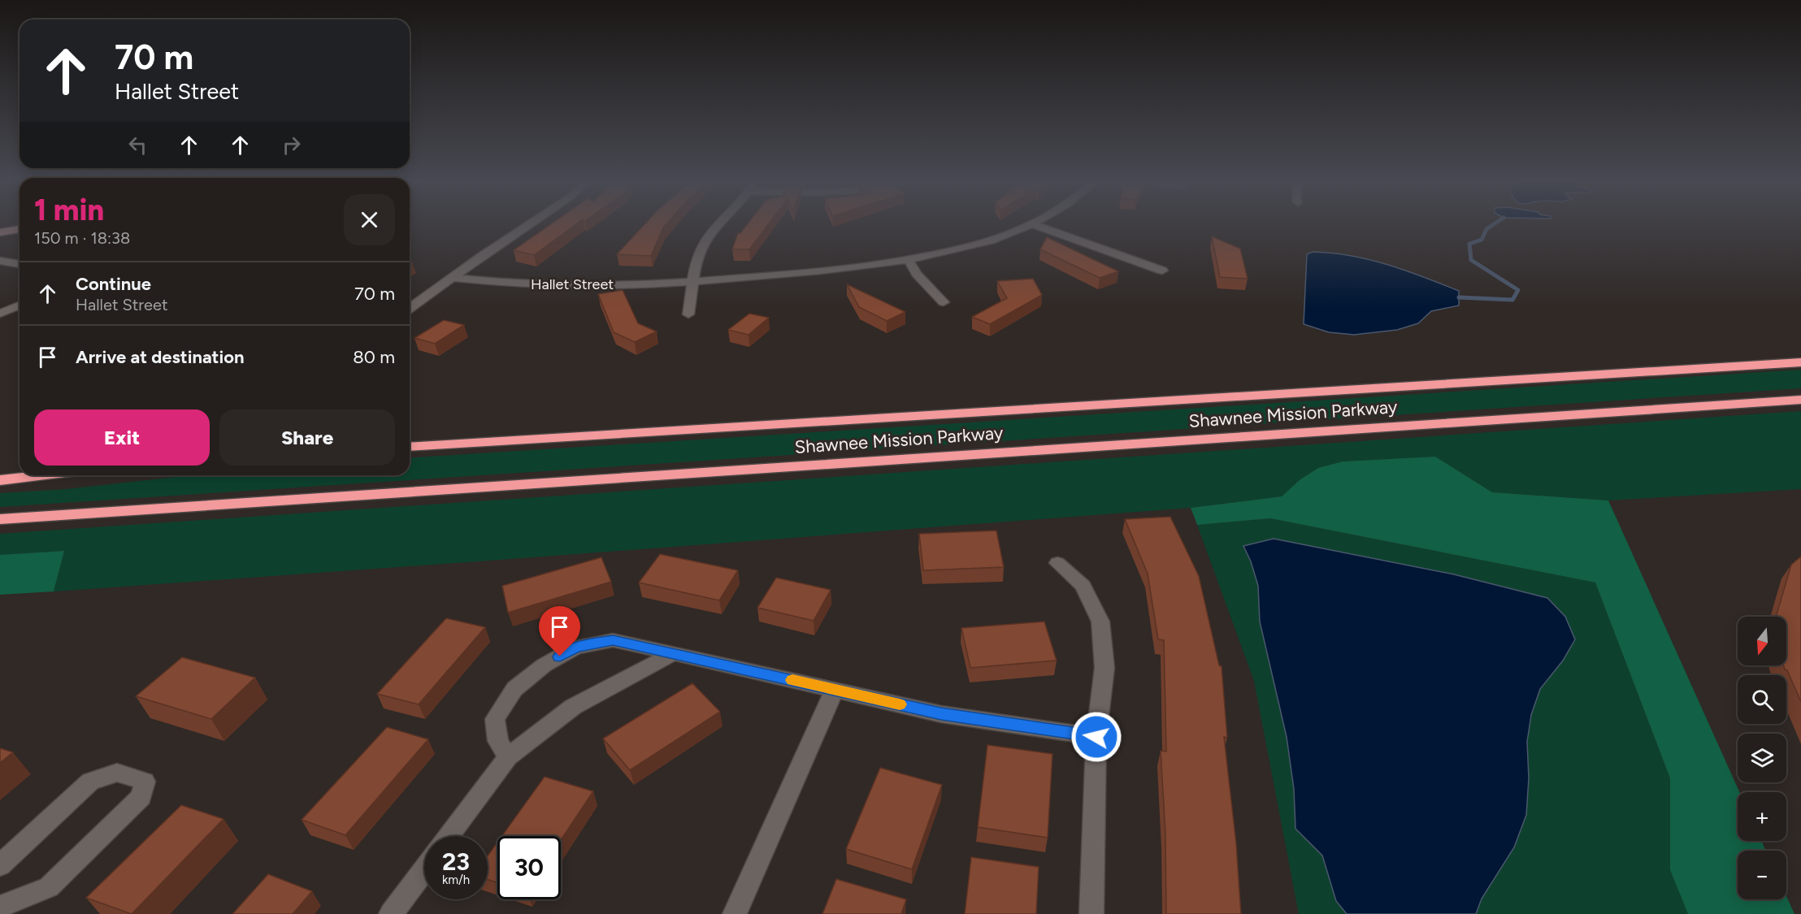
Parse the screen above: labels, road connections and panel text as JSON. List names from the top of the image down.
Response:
{
  "streets": {
    "highway": ["Shawnee Mission Parkway"],
    "street": ["Hallet Street"]
  },
  "north": "bottom",
  "page": {
    "turn": ["70 m", "Hallet Street"],
    "heading": ["1 min", "150 m · 18:38"],
    "list": [
      {
        "name": "Continue",
        "note": "Hallet Street",
        "value": "70 m"
      },
      {
        "name": "Arrive at destination",
        "value": "80 m"
      }
    ],
    "buttons": ["Exit", "Share"],
    "map_buttons": ["+", "−"],
    "speed": "23 km/h",
    "limit": "30"
  }
}
